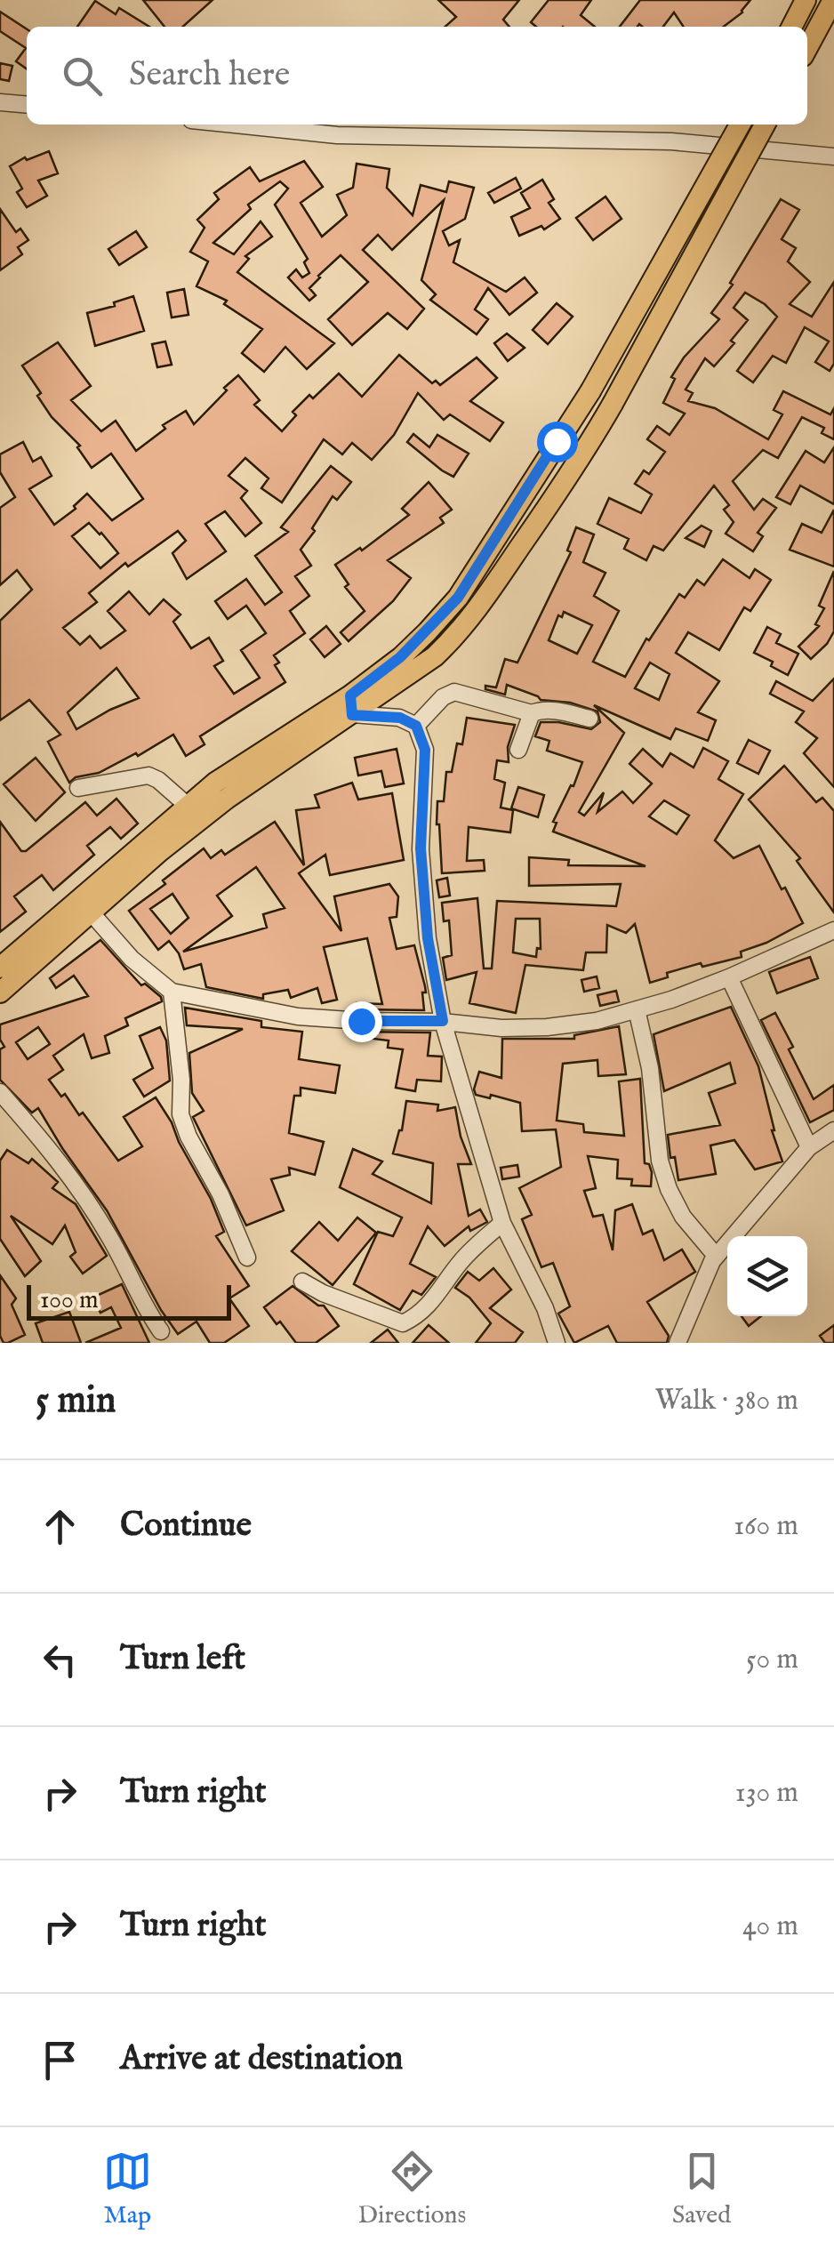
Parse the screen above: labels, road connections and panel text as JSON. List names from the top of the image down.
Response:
{
  "scale_bar": "100 m",
  "page": {
    "search": "Search here",
    "scale": "100 m",
    "heading": ["5 min", "Walk · 380 m"],
    "list": [
      ["Continue", "160 m"],
      ["Turn left", "50 m"],
      ["Turn right", "130 m"],
      ["Turn right", "40 m"],
      "Arrive at destination"
    ],
    "nav": ["Map", "Directions", "Saved"]
  }
}
